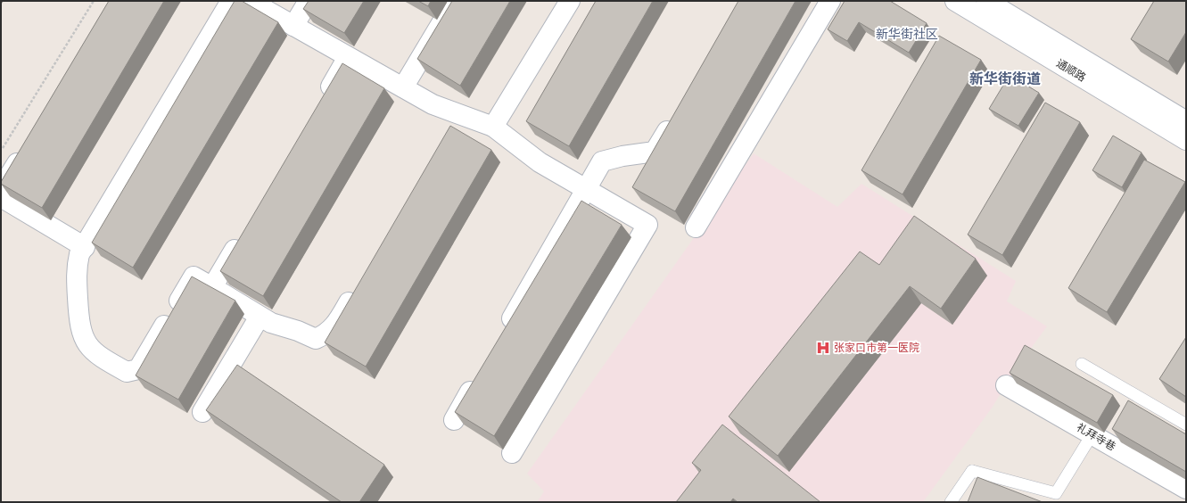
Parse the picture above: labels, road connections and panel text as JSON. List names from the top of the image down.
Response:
{
  "streets": {
    "street": ["通顺路", "礼拜寺巷"]
  },
  "districts": ["新华街社区", "新华街街道"],
  "places": {
    "hospital": ["张家口市第一医院"]
  }
}
